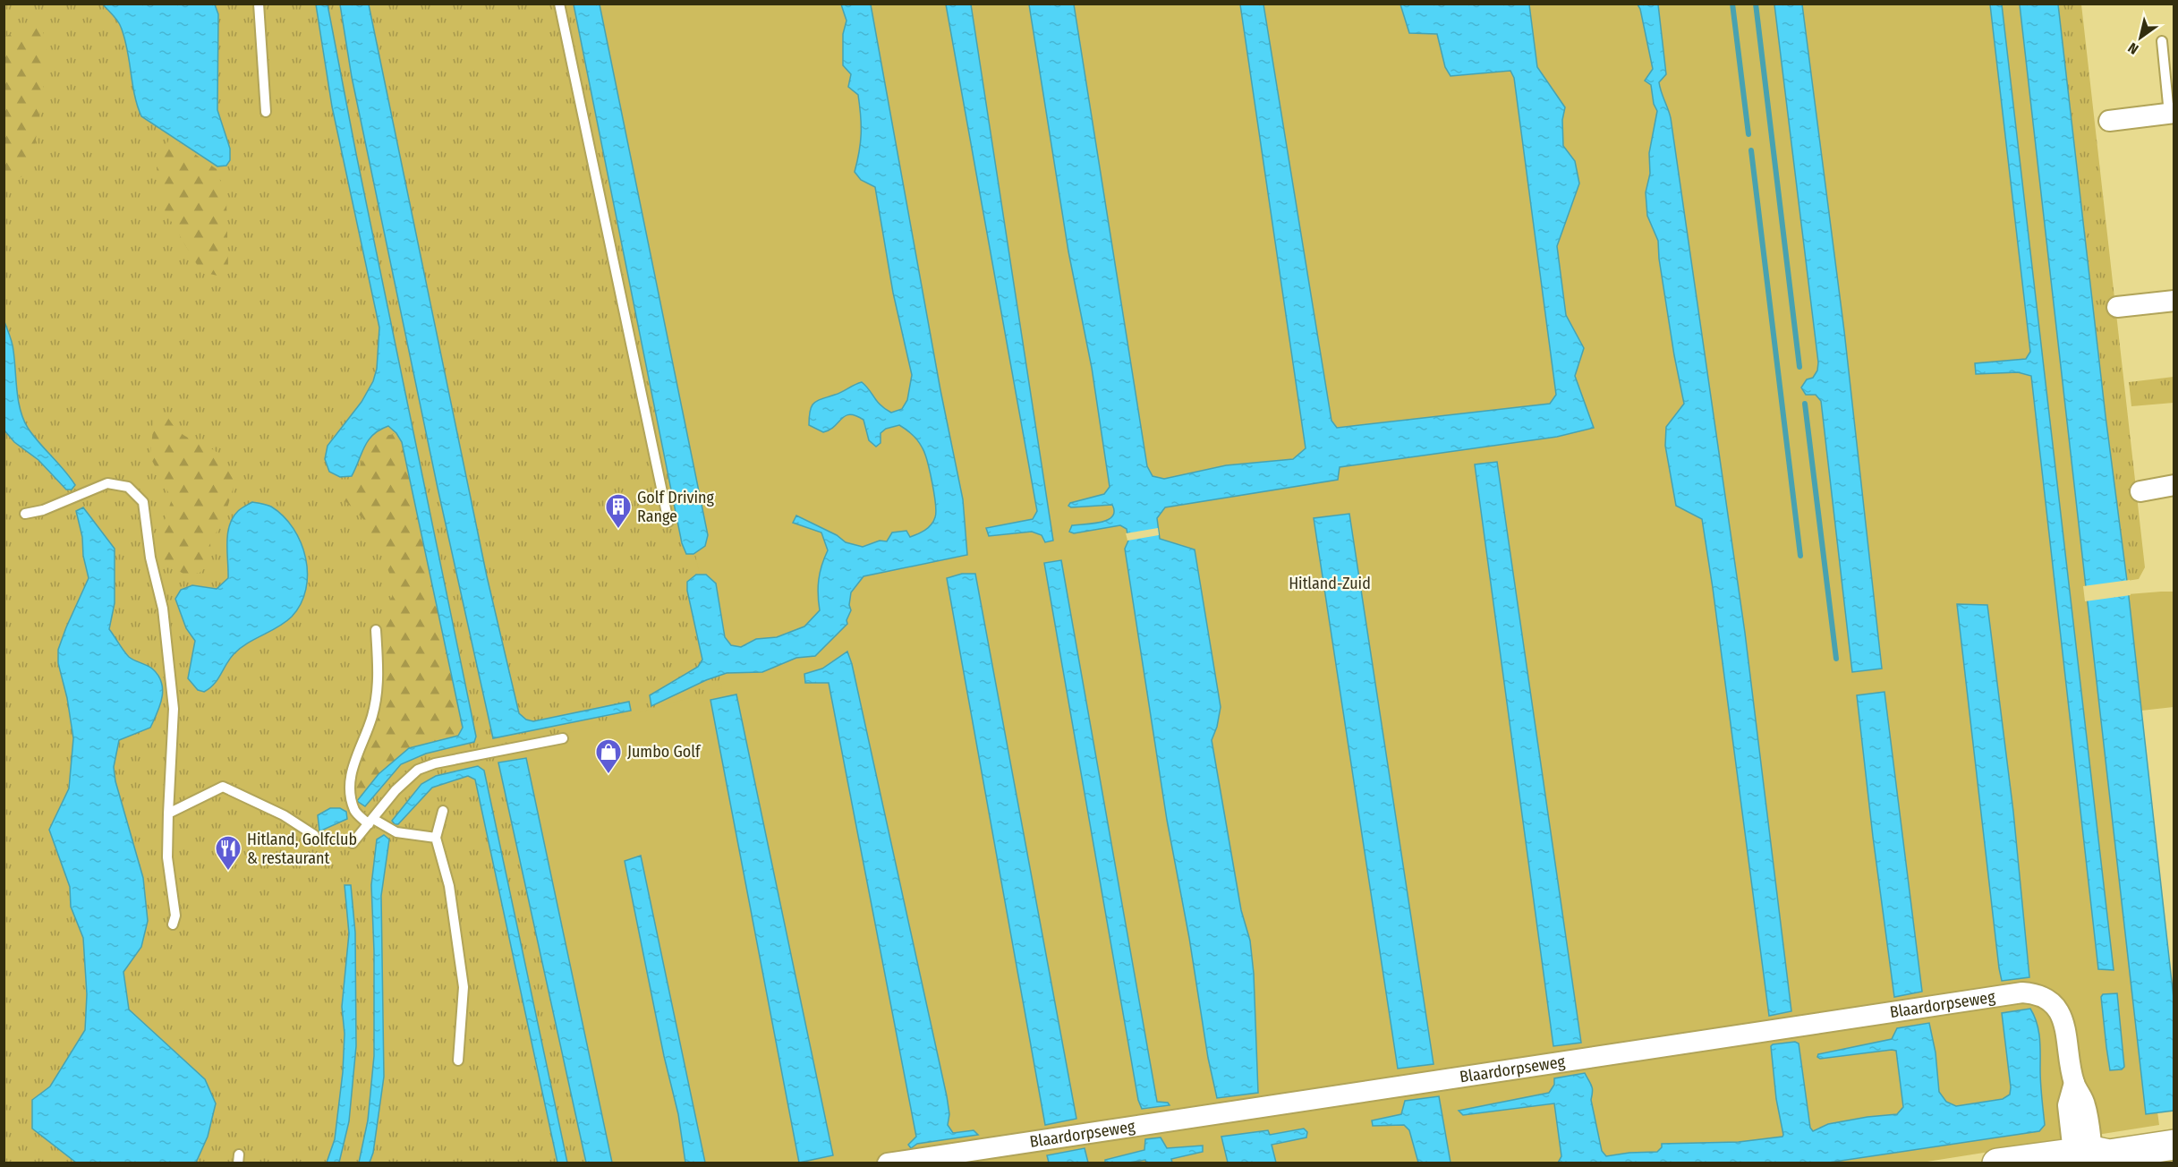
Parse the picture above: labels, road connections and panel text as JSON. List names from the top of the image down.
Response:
{
  "streets": {
    "street": ["Blaardorpseweg"]
  },
  "parks": ["Hitland-Zuid"],
  "places": {
    "building": ["Golf Driving Range"],
    "shop": ["Jumbo Golf"],
    "restaurant": ["Hitland, Golfclub & restaurant"]
  },
  "north": "bottom left"
}
